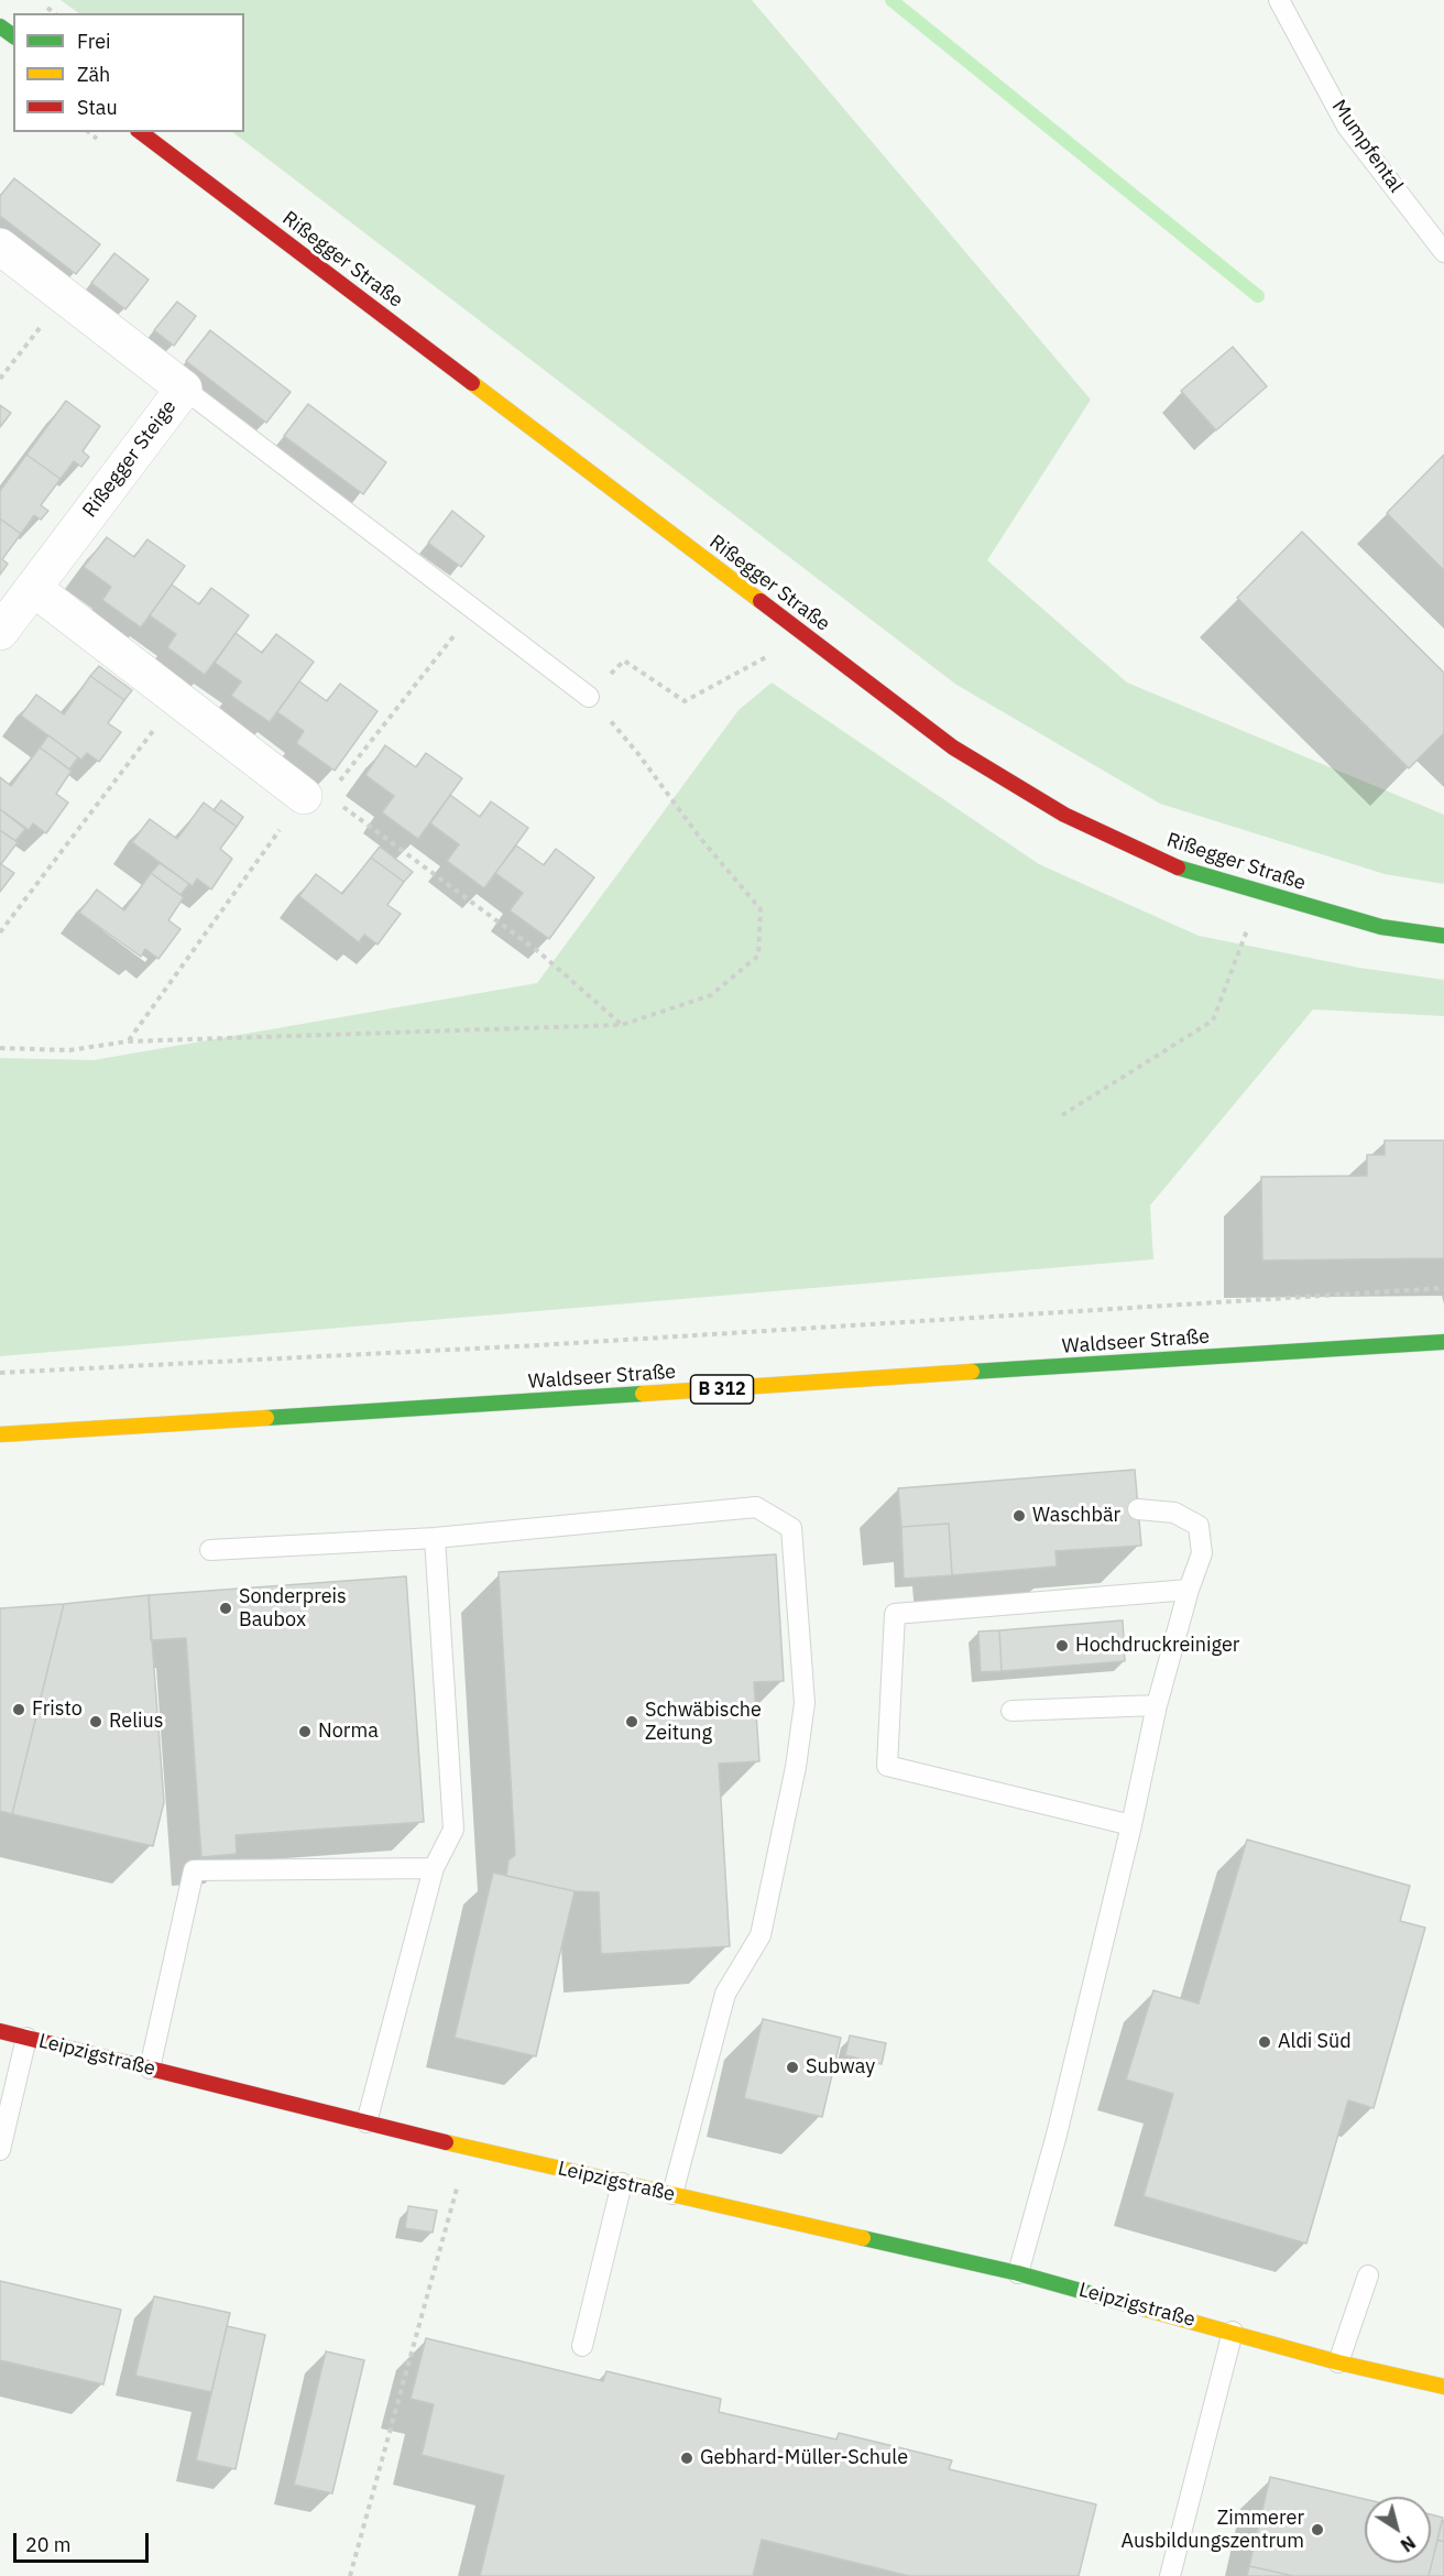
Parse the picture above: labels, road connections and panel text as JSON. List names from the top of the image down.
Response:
{
  "streets": {
    "street": [
      "Rißegger Straße",
      "Rißegger Steige",
      "Waldseer Straße",
      "B 312",
      "Leipzigstraße"
    ],
    "lane": ["Mumpfental"]
  },
  "places": [
    "Waschbär",
    "Sonderpreis Baubox",
    "Hochdruckreiniger",
    "Fristo",
    "Relius",
    "Schwäbische Zeitung",
    "Norma",
    "Aldi Süd",
    "Subway",
    "Gebhard-Müller-Schule",
    "Zimmerer Ausbildungszentrum"
  ],
  "legend": ["Frei", "Zäh", "Stau"],
  "scale_bar": "20 m",
  "north": "bottom right"
}
